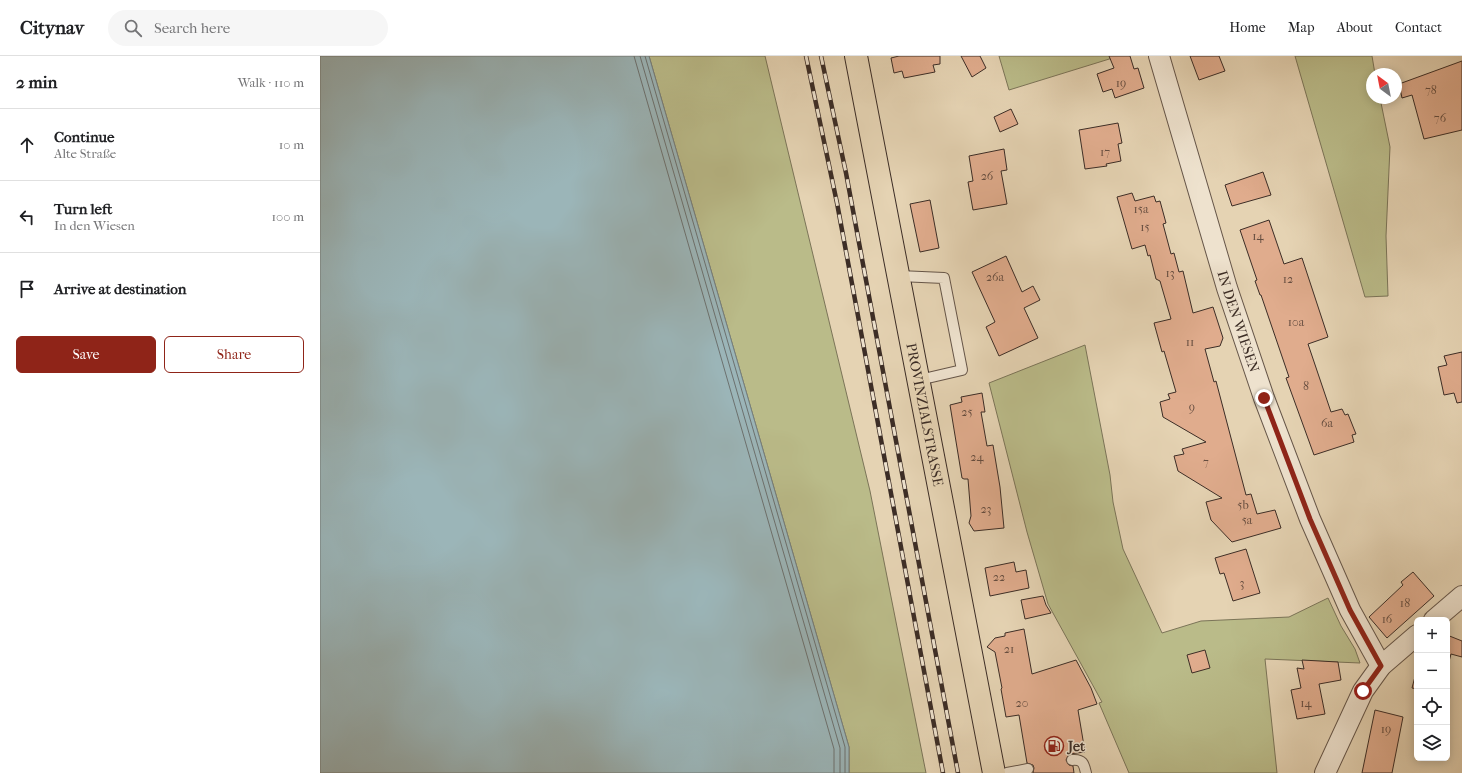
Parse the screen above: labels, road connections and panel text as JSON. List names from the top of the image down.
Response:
{
  "streets": {
    "main road": ["PROVINZIALSTRASSE"],
    "street": ["IN DEN WIESEN"]
  },
  "places": {
    "fuel station": ["Jet"]
  },
  "house_numbers": [
    "19",
    "78",
    "76",
    "17",
    "26",
    "15a",
    "15",
    "14",
    "13",
    "26a",
    "12",
    "10a",
    "11",
    "8",
    "9",
    "25",
    "6a",
    "24",
    "7",
    "5b",
    "23",
    "5a",
    "22",
    "3",
    "18",
    "16",
    "21",
    "20",
    "14",
    "19"
  ],
  "north": "top left",
  "page": {
    "header": "Citynav",
    "search": "Search here",
    "nav": [
      "Home",
      "Map",
      "About",
      "Contact"
    ],
    "heading": ["2 min", "Walk · 110 m"],
    "list": [
      ["Continue", "Alte Straße", "10 m"],
      ["Turn left", "In den Wiesen", "100 m"],
      "Arrive at destination"
    ],
    "buttons": ["Save", "Share"],
    "map_buttons": ["+", "−"]
  }
}
